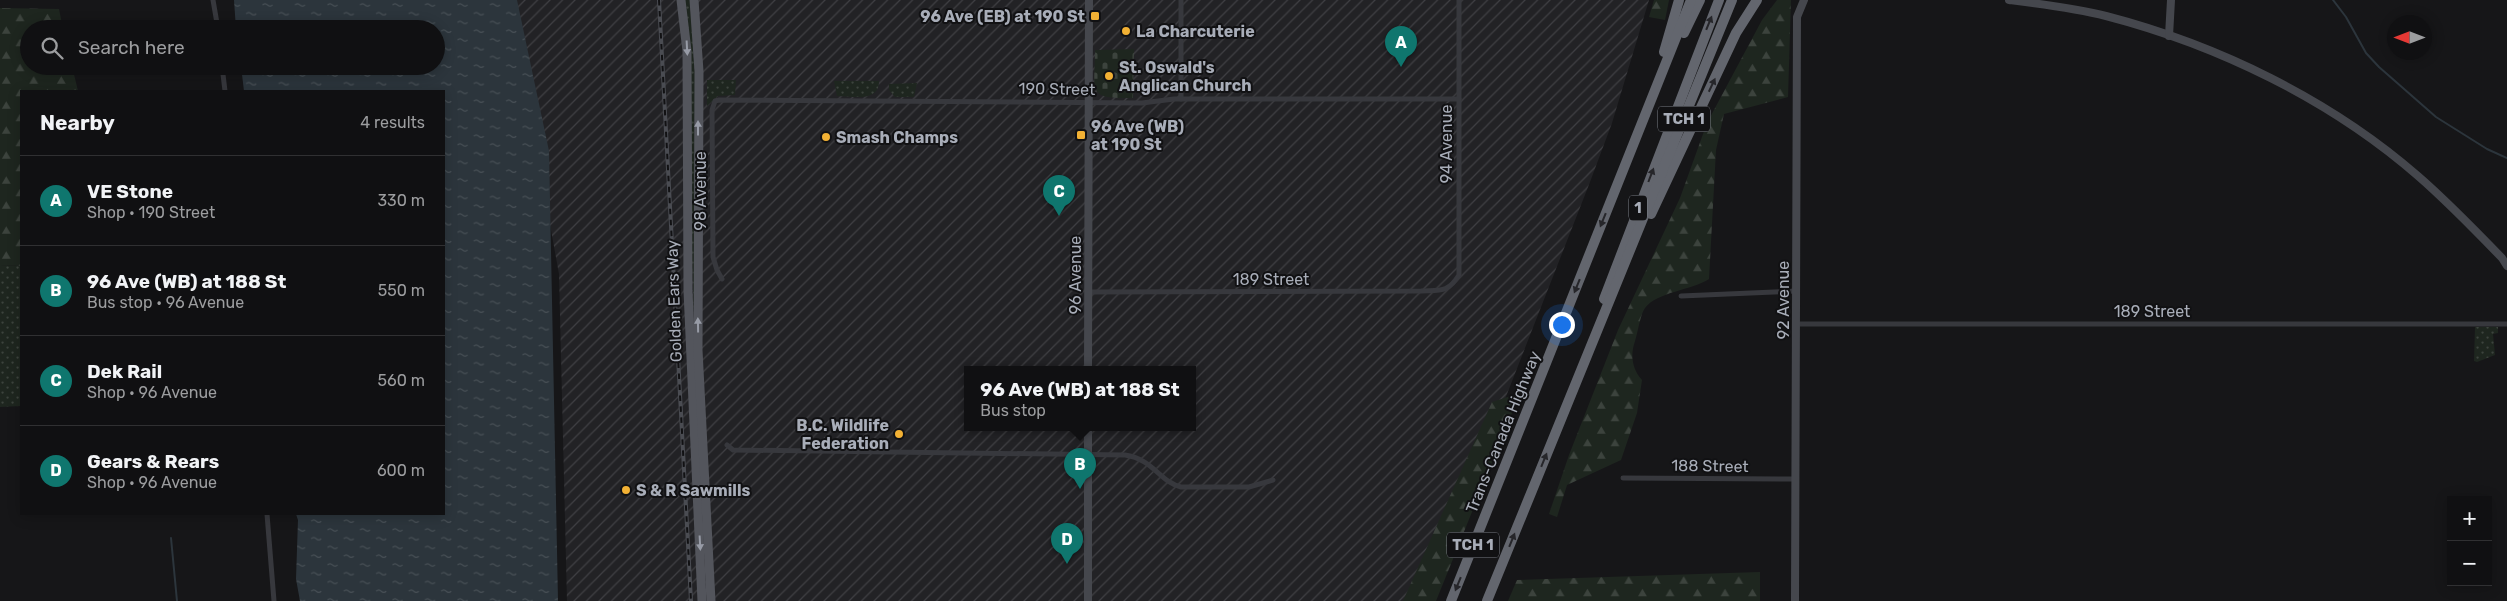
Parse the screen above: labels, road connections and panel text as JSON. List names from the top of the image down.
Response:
{
  "streets": {
    "highway": ["TCH 1", "1", "Trans-Canada Highway"],
    "main road": ["96 Avenue", "92 Avenue", "Golden Ears Way"],
    "street": [
      "190 Street",
      "94 Avenue",
      "98 Avenue",
      "189 Street",
      "188 Street"
    ]
  },
  "crossings": [
    ["190 Street", "94 Avenue"],
    ["190 Street", "98 Avenue"],
    ["190 Street", "96 Avenue"],
    ["TCH 1", "1"],
    ["94 Avenue", "189 Street"],
    ["96 Avenue", "189 Street"],
    ["189 Street", "92 Avenue"],
    ["92 Avenue", "188 Street"]
  ],
  "places": {
    "transit": ["96 Ave (EB) at 190 St", "96 Ave (WB) at 190 St"],
    "other": [
      "La Charcuterie",
      "St. Oswald's Anglican Church",
      "Smash Champs",
      "B.C. Wildlife Federation",
      "S & R Sawmills"
    ]
  },
  "north": "left",
  "page": {
    "search": "Search here",
    "pins": [
      "A",
      "C",
      "B",
      "D"
    ],
    "heading": ["Nearby", "4 results"],
    "list": [
      {
        "mark": "A",
        "name": "VE Stone",
        "note": "Shop · 190 Street",
        "value": "330 m"
      },
      {
        "mark": "B",
        "name": "96 Ave (WB) at 188 St",
        "note": "Bus stop · 96 Avenue",
        "value": "550 m"
      },
      {
        "mark": "C",
        "name": "Dek Rail",
        "note": "Shop · 96 Avenue",
        "value": "560 m"
      },
      {
        "mark": "D",
        "name": "Gears & Rears",
        "note": "Shop · 96 Avenue",
        "value": "600 m"
      }
    ],
    "popup": ["96 Ave (WB) at 188 St", "Bus stop"],
    "map_buttons": ["+", "−"]
  }
}
